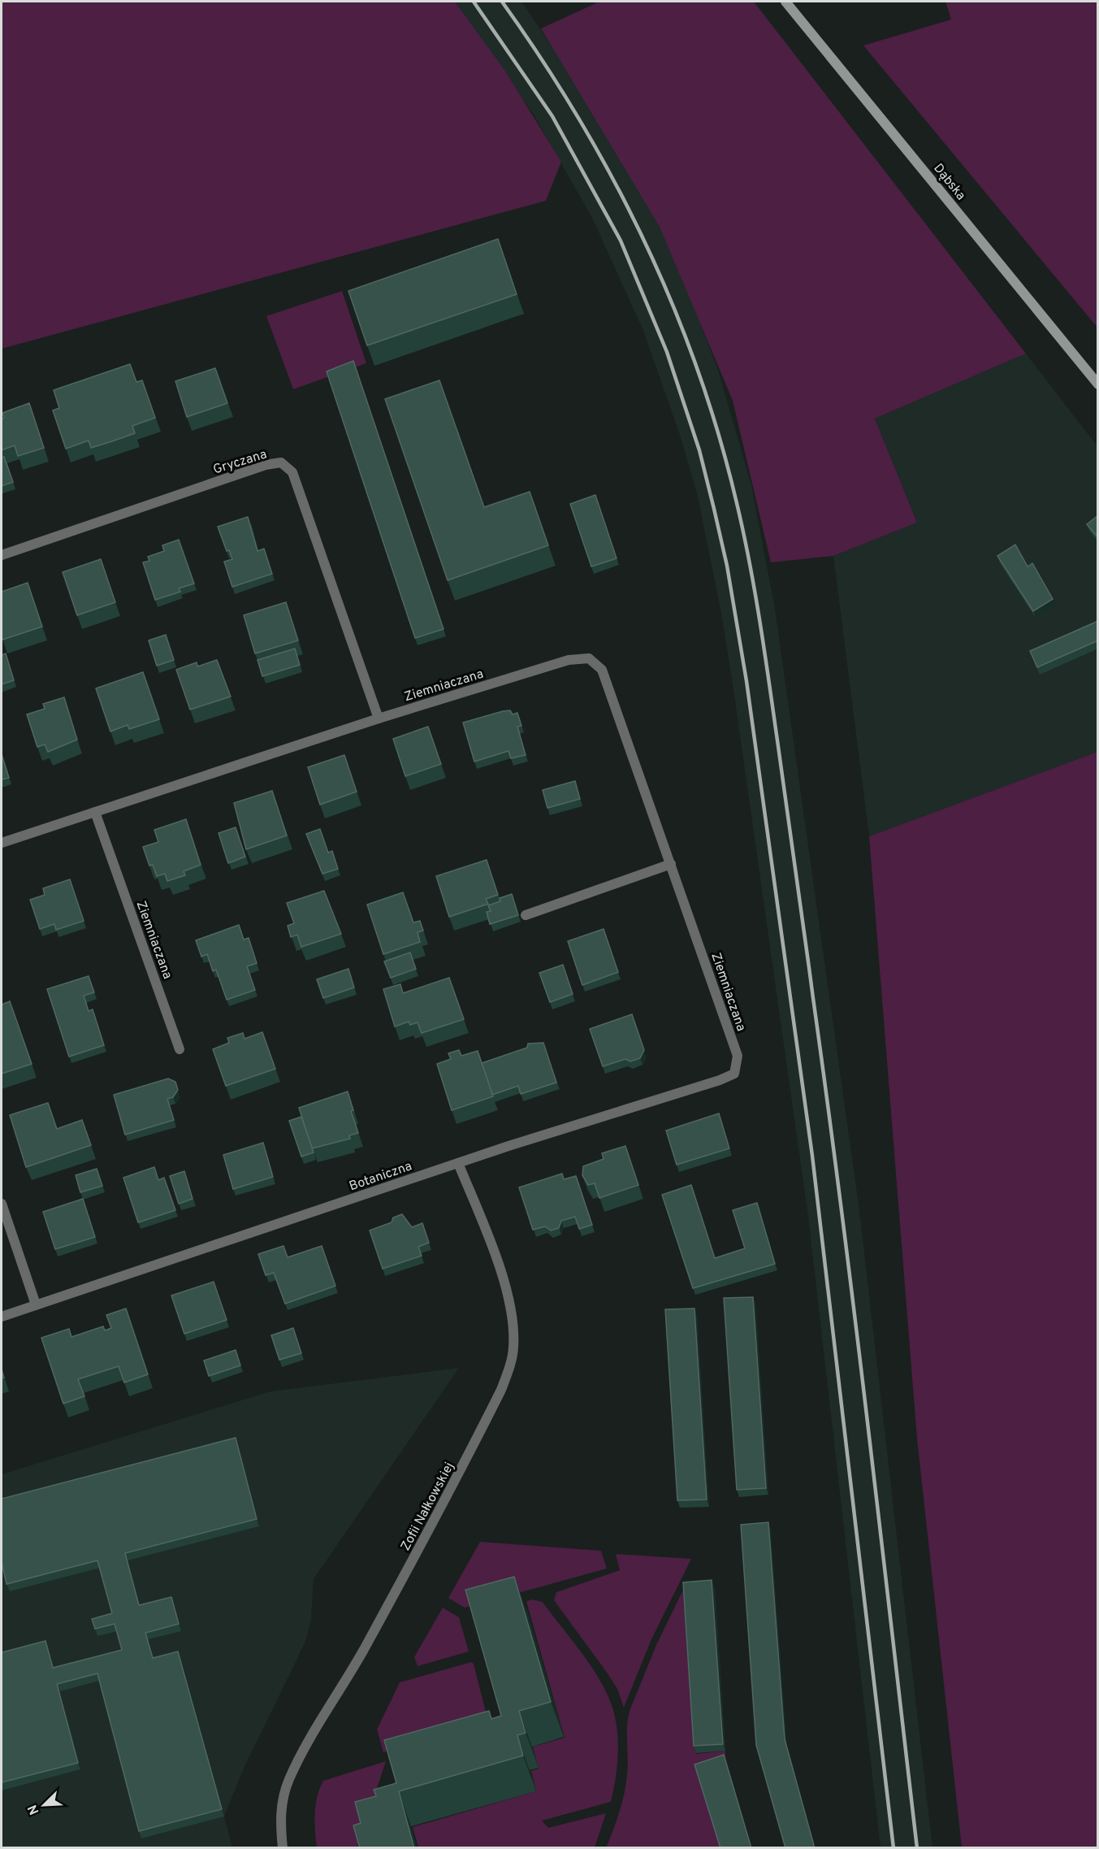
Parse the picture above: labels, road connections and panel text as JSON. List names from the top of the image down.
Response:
{
  "streets": {
    "street": [
      "Dąbska",
      "Gryczana",
      "Ziemniaczana",
      "Botaniczna",
      "Zofii Nałkowskiej"
    ]
  },
  "crossings": [
    ["Gryczana", "Ziemniaczana"],
    ["Ziemniaczana", "Botaniczna"],
    ["Botaniczna", "Zofii Nałkowskiej"]
  ],
  "north": "bottom left"
}
